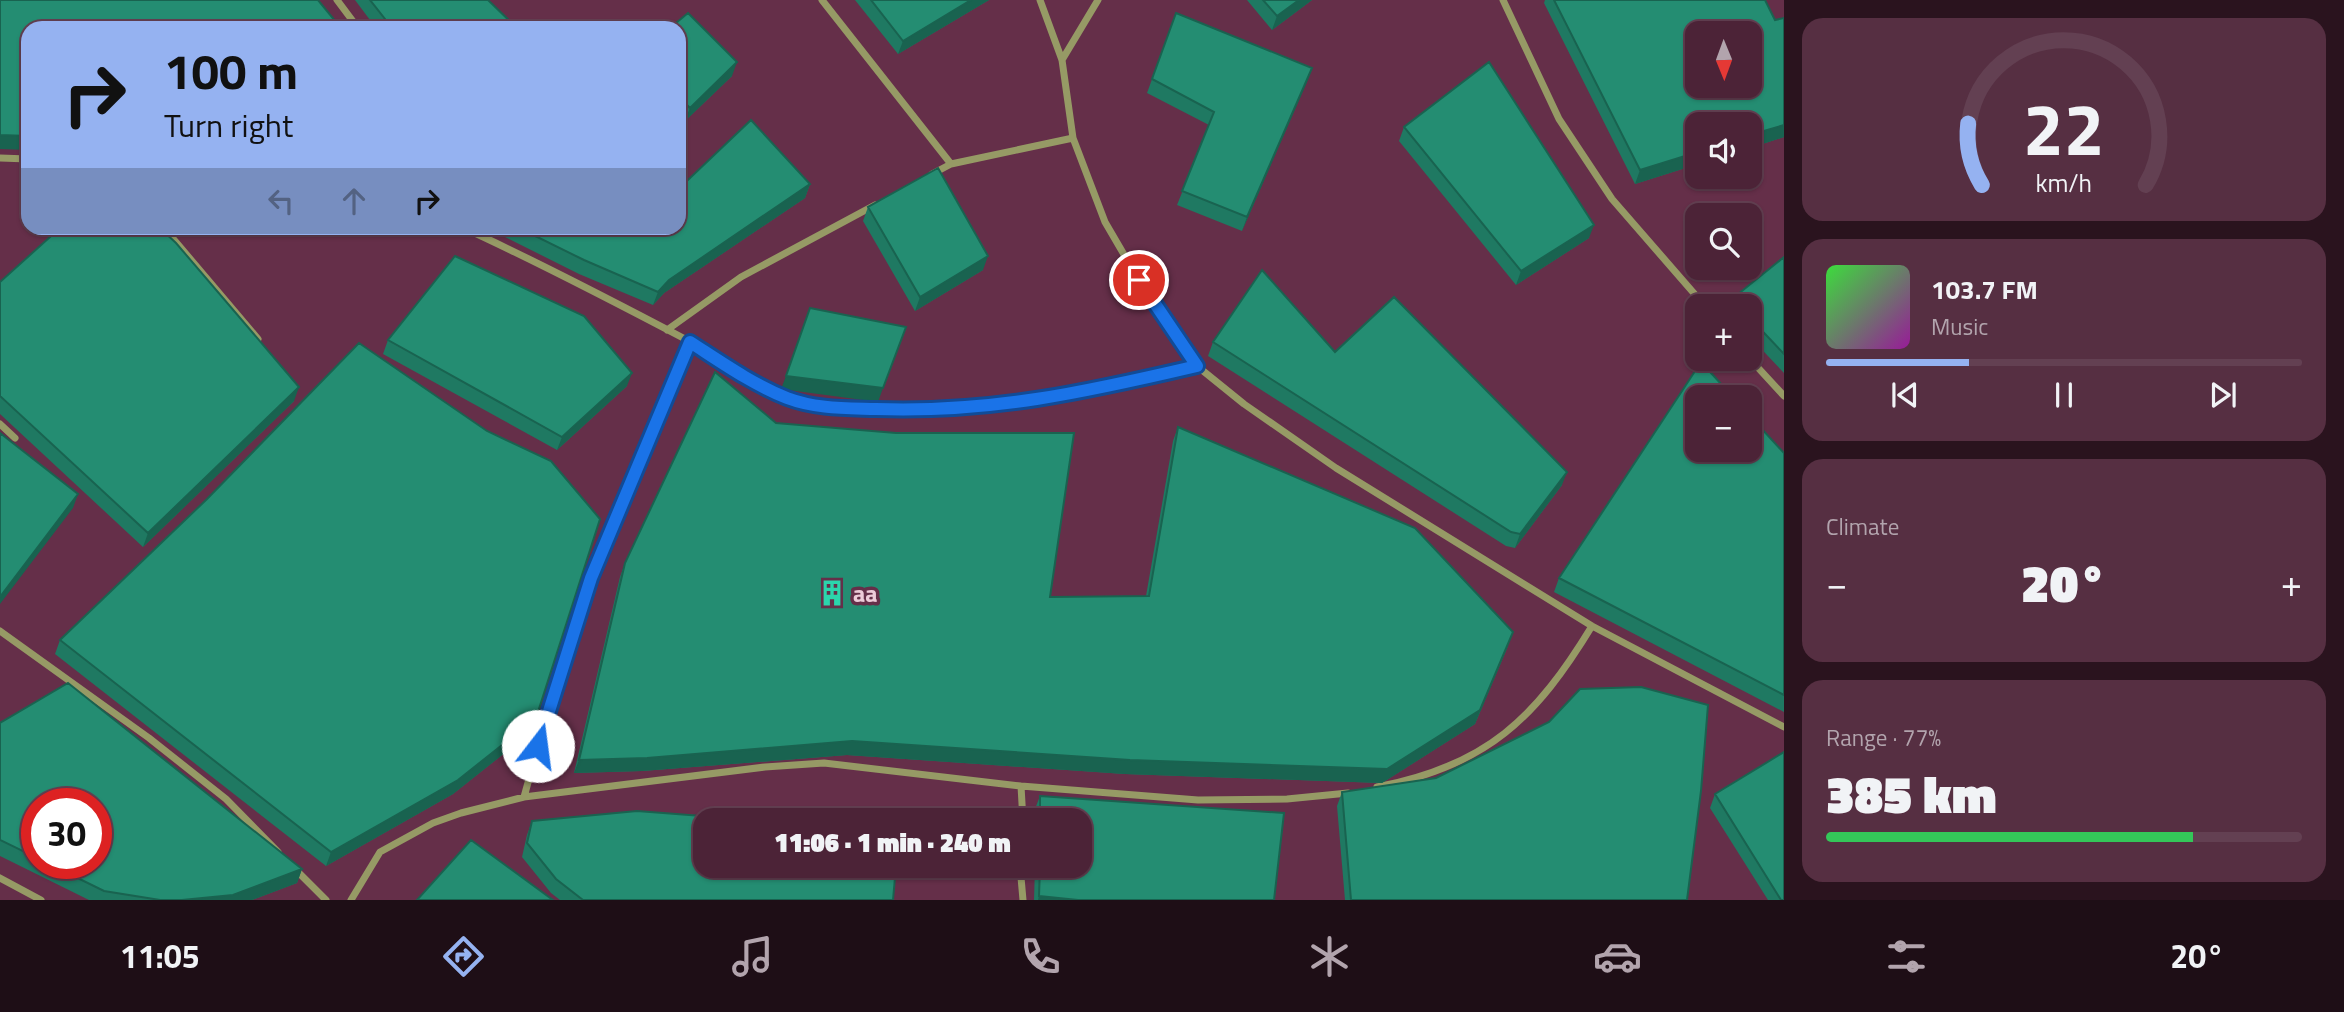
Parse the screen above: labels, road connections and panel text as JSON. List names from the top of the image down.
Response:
{
  "places": {
    "building": ["aa"]
  },
  "north": "bottom",
  "page": {
    "map_buttons": ["+", "−"],
    "turn": ["100 m", "Turn right"],
    "song": ["103.7 FM", "Music"],
    "tile": [
      "Climate",
      ["Range · 77%", "385 km"]
    ],
    "heat": ["−", "20°", "+"],
    "limit": "30",
    "trip": "11:06 · 1 min · 240 m",
    "tabs": ["11:05", "20°"],
    "gauge": ["22", "km/h"]
  }
}
